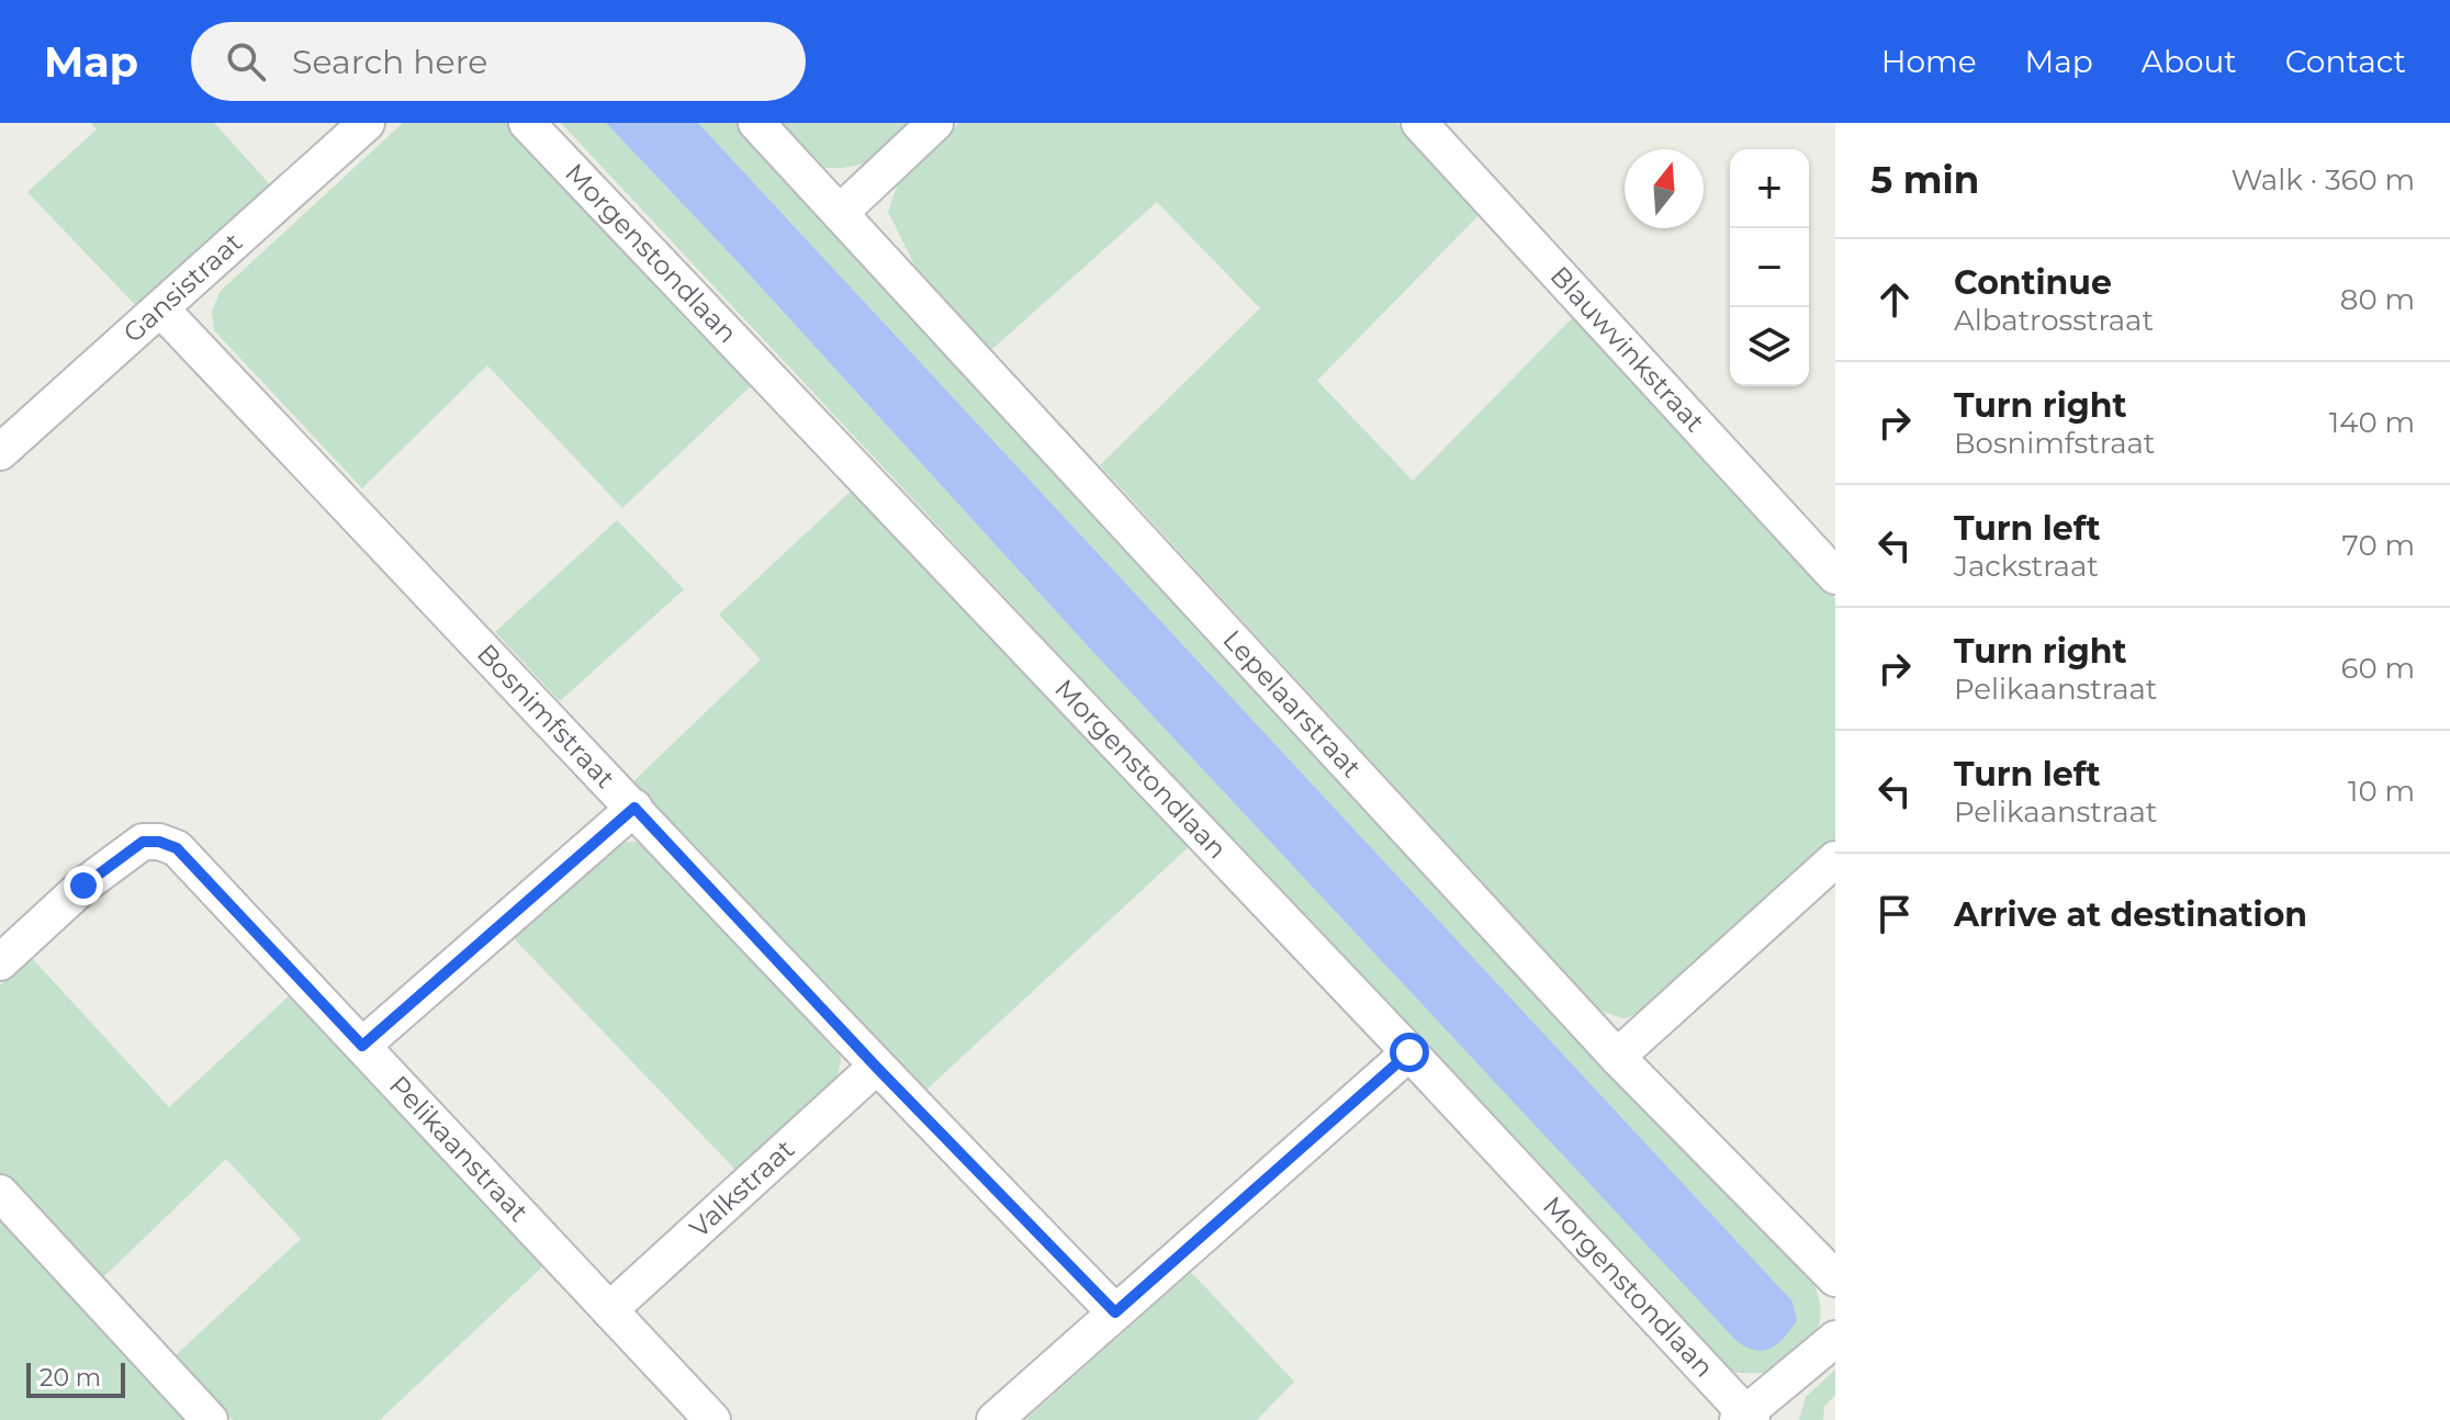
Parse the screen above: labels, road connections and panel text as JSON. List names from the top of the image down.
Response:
{
  "streets": {
    "street": [
      "Morgenstondlaan",
      "Gansistraat",
      "Blauwvinkstraat",
      "Lepelaarstraat",
      "Bosnimfstraat",
      "Pelikaanstraat",
      "Valkstraat"
    ]
  },
  "crossings": [
    ["Gansistraat", "Bosnimfstraat"],
    ["Bosnimfstraat", "Valkstraat"],
    ["Pelikaanstraat", "Valkstraat"]
  ],
  "scale_bar": "20 m",
  "north": "top",
  "page": {
    "header": "Map",
    "search": "Search here",
    "nav": [
      "Home",
      "Map",
      "About",
      "Contact"
    ],
    "heading": ["5 min", "Walk · 360 m"],
    "map_buttons": ["+", "−"],
    "list": [
      ["Continue", "Albatrosstraat", "80 m"],
      ["Turn right", "Bosnimfstraat", "140 m"],
      ["Turn left", "Jackstraat", "70 m"],
      ["Turn right", "Pelikaanstraat", "60 m"],
      ["Turn left", "Pelikaanstraat", "10 m"],
      "Arrive at destination"
    ],
    "scale": "20 m"
  }
}
